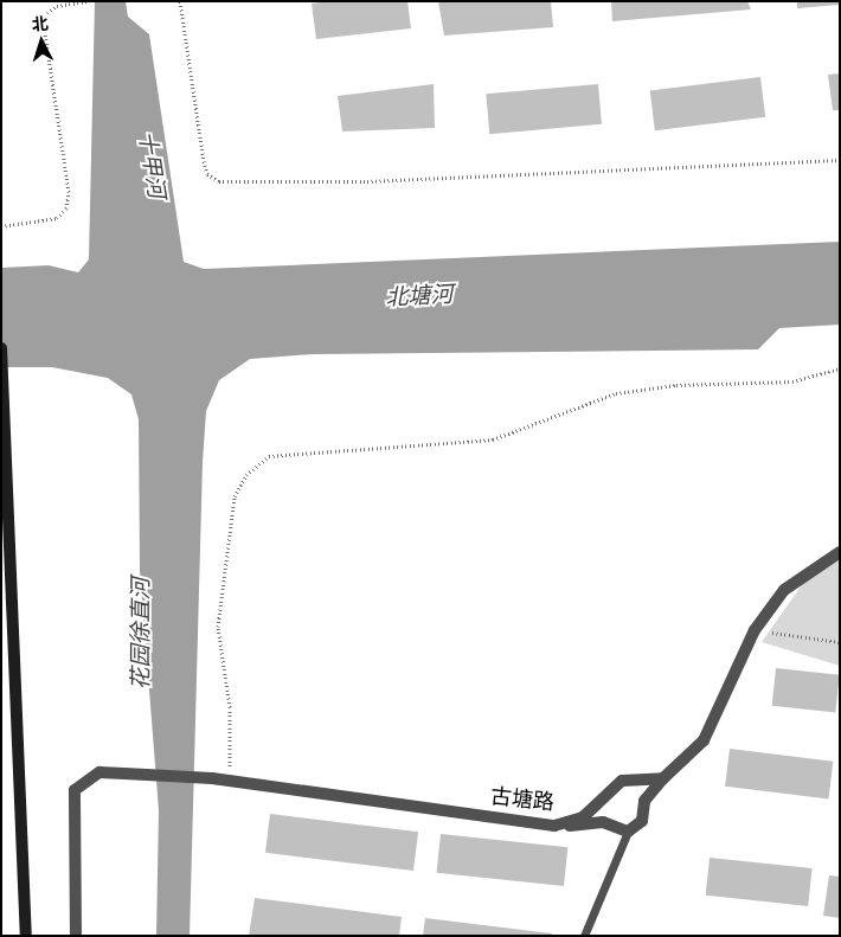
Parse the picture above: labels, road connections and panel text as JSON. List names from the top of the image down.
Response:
{
  "streets": {
    "street": ["古塘路"]
  },
  "water": ["十甲河", "北塘河", "花园徐直河"],
  "north": "top"
}
